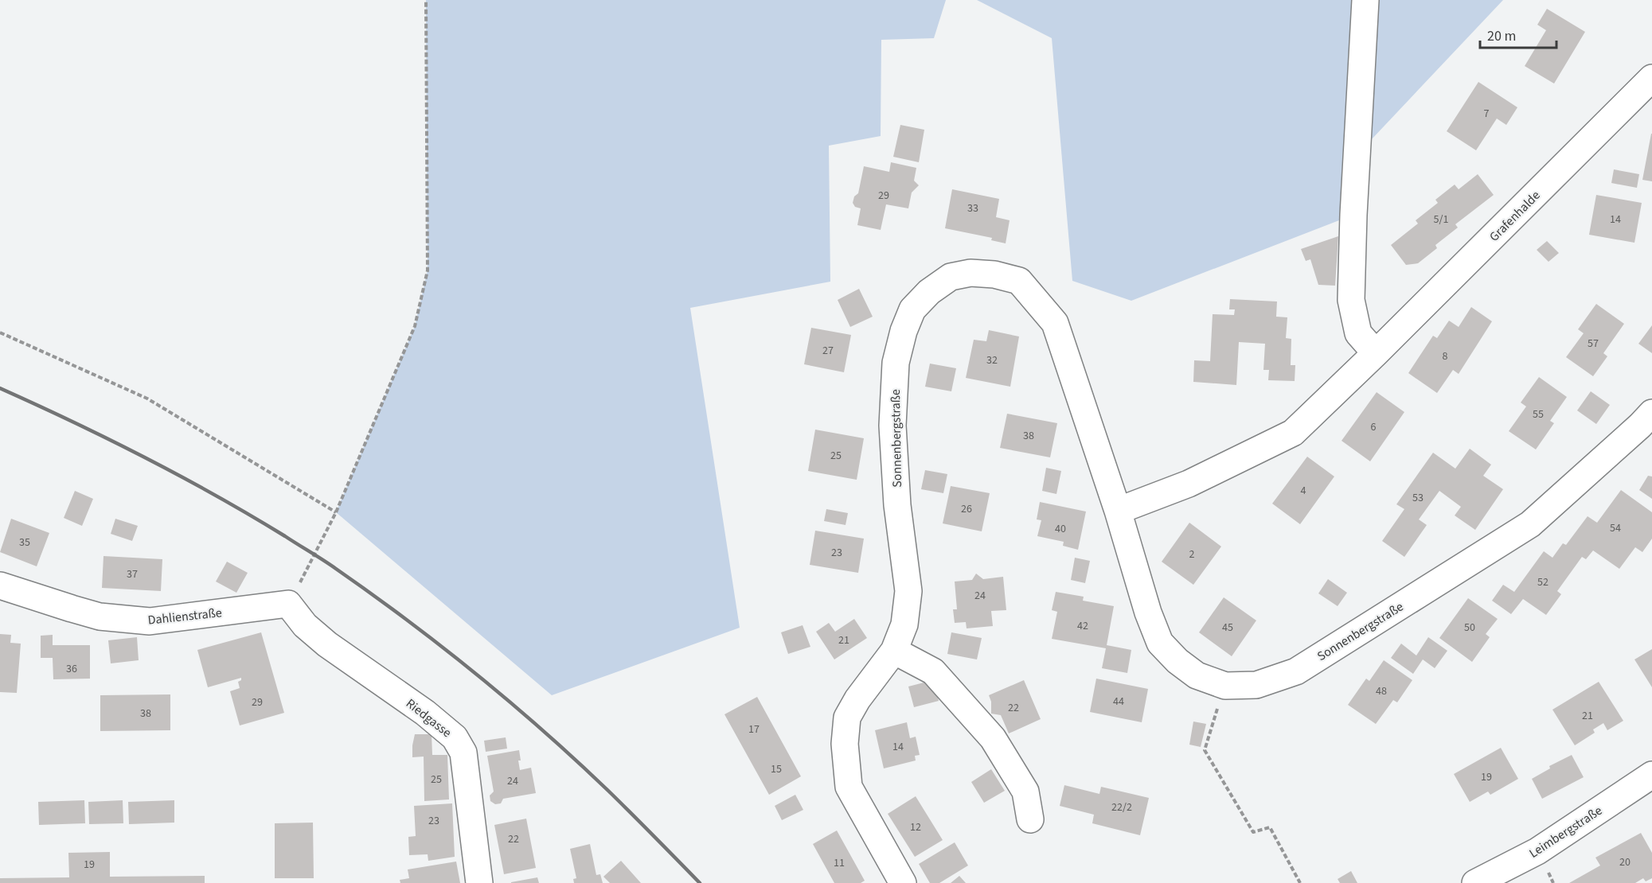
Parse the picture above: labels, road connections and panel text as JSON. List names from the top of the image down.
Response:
{
  "streets": {
    "street": [
      "Grafenhalde",
      "Sonnenbergstraße",
      "Dahlienstraße",
      "Riedgasse",
      "Leimbergstraße"
    ]
  },
  "crossings": [
    ["Dahlienstraße", "Riedgasse"]
  ],
  "house_numbers": [
    "7",
    "29",
    "33",
    "5/1",
    "14",
    "57",
    "27",
    "8",
    "32",
    "55",
    "6",
    "38",
    "25",
    "4",
    "53",
    "26",
    "54",
    "40",
    "35",
    "23",
    "2",
    "37",
    "52",
    "24",
    "42",
    "45",
    "50",
    "21",
    "36",
    "48",
    "44",
    "29",
    "22",
    "38",
    "21",
    "17",
    "14",
    "15",
    "19",
    "25",
    "24",
    "22/2",
    "23",
    "12",
    "22",
    "20",
    "11",
    "19"
  ],
  "scale_bar": "20 m"
}
